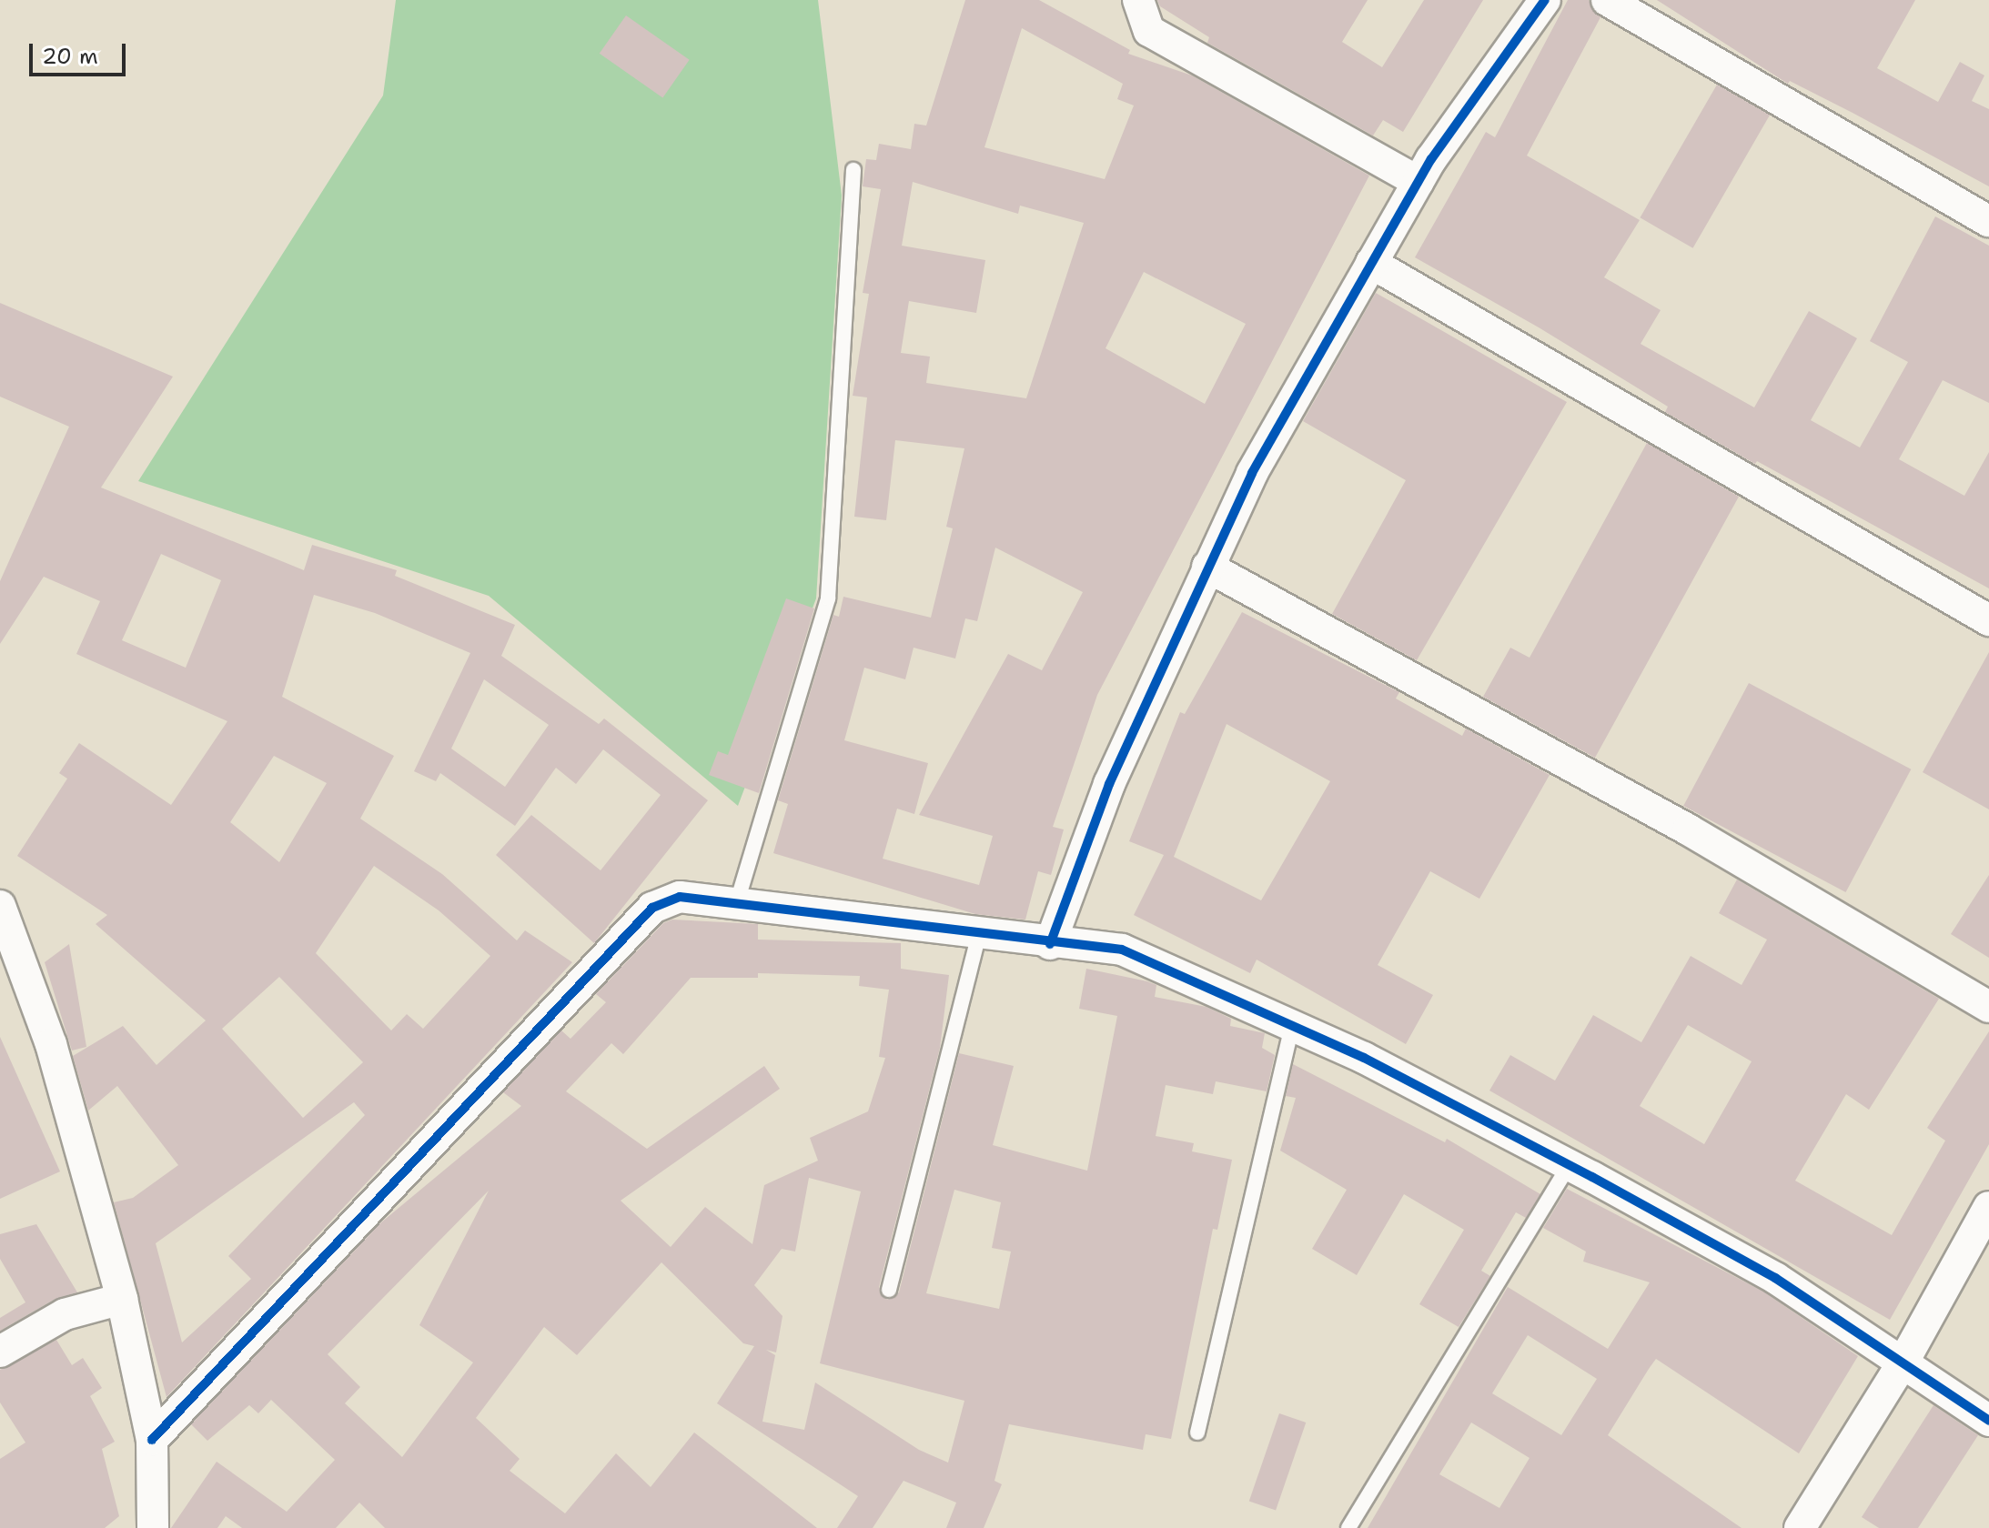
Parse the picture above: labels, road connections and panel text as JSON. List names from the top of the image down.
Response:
{
  "scale_bar": "20 m"
}
